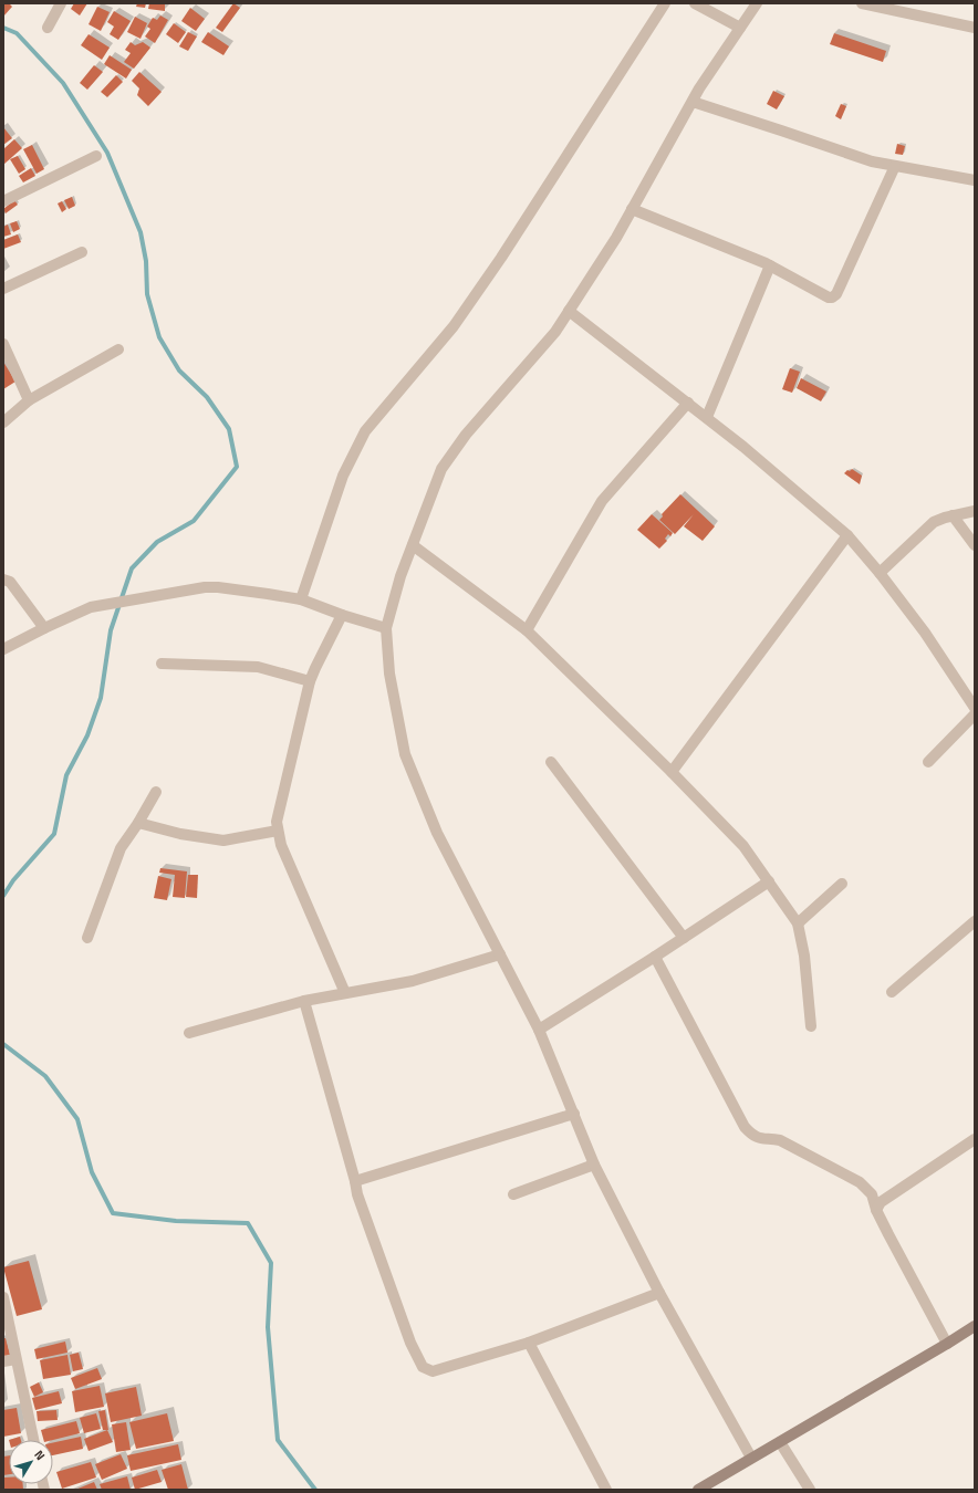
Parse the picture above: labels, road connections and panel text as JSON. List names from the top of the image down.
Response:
{
  "north": "top right"
}
